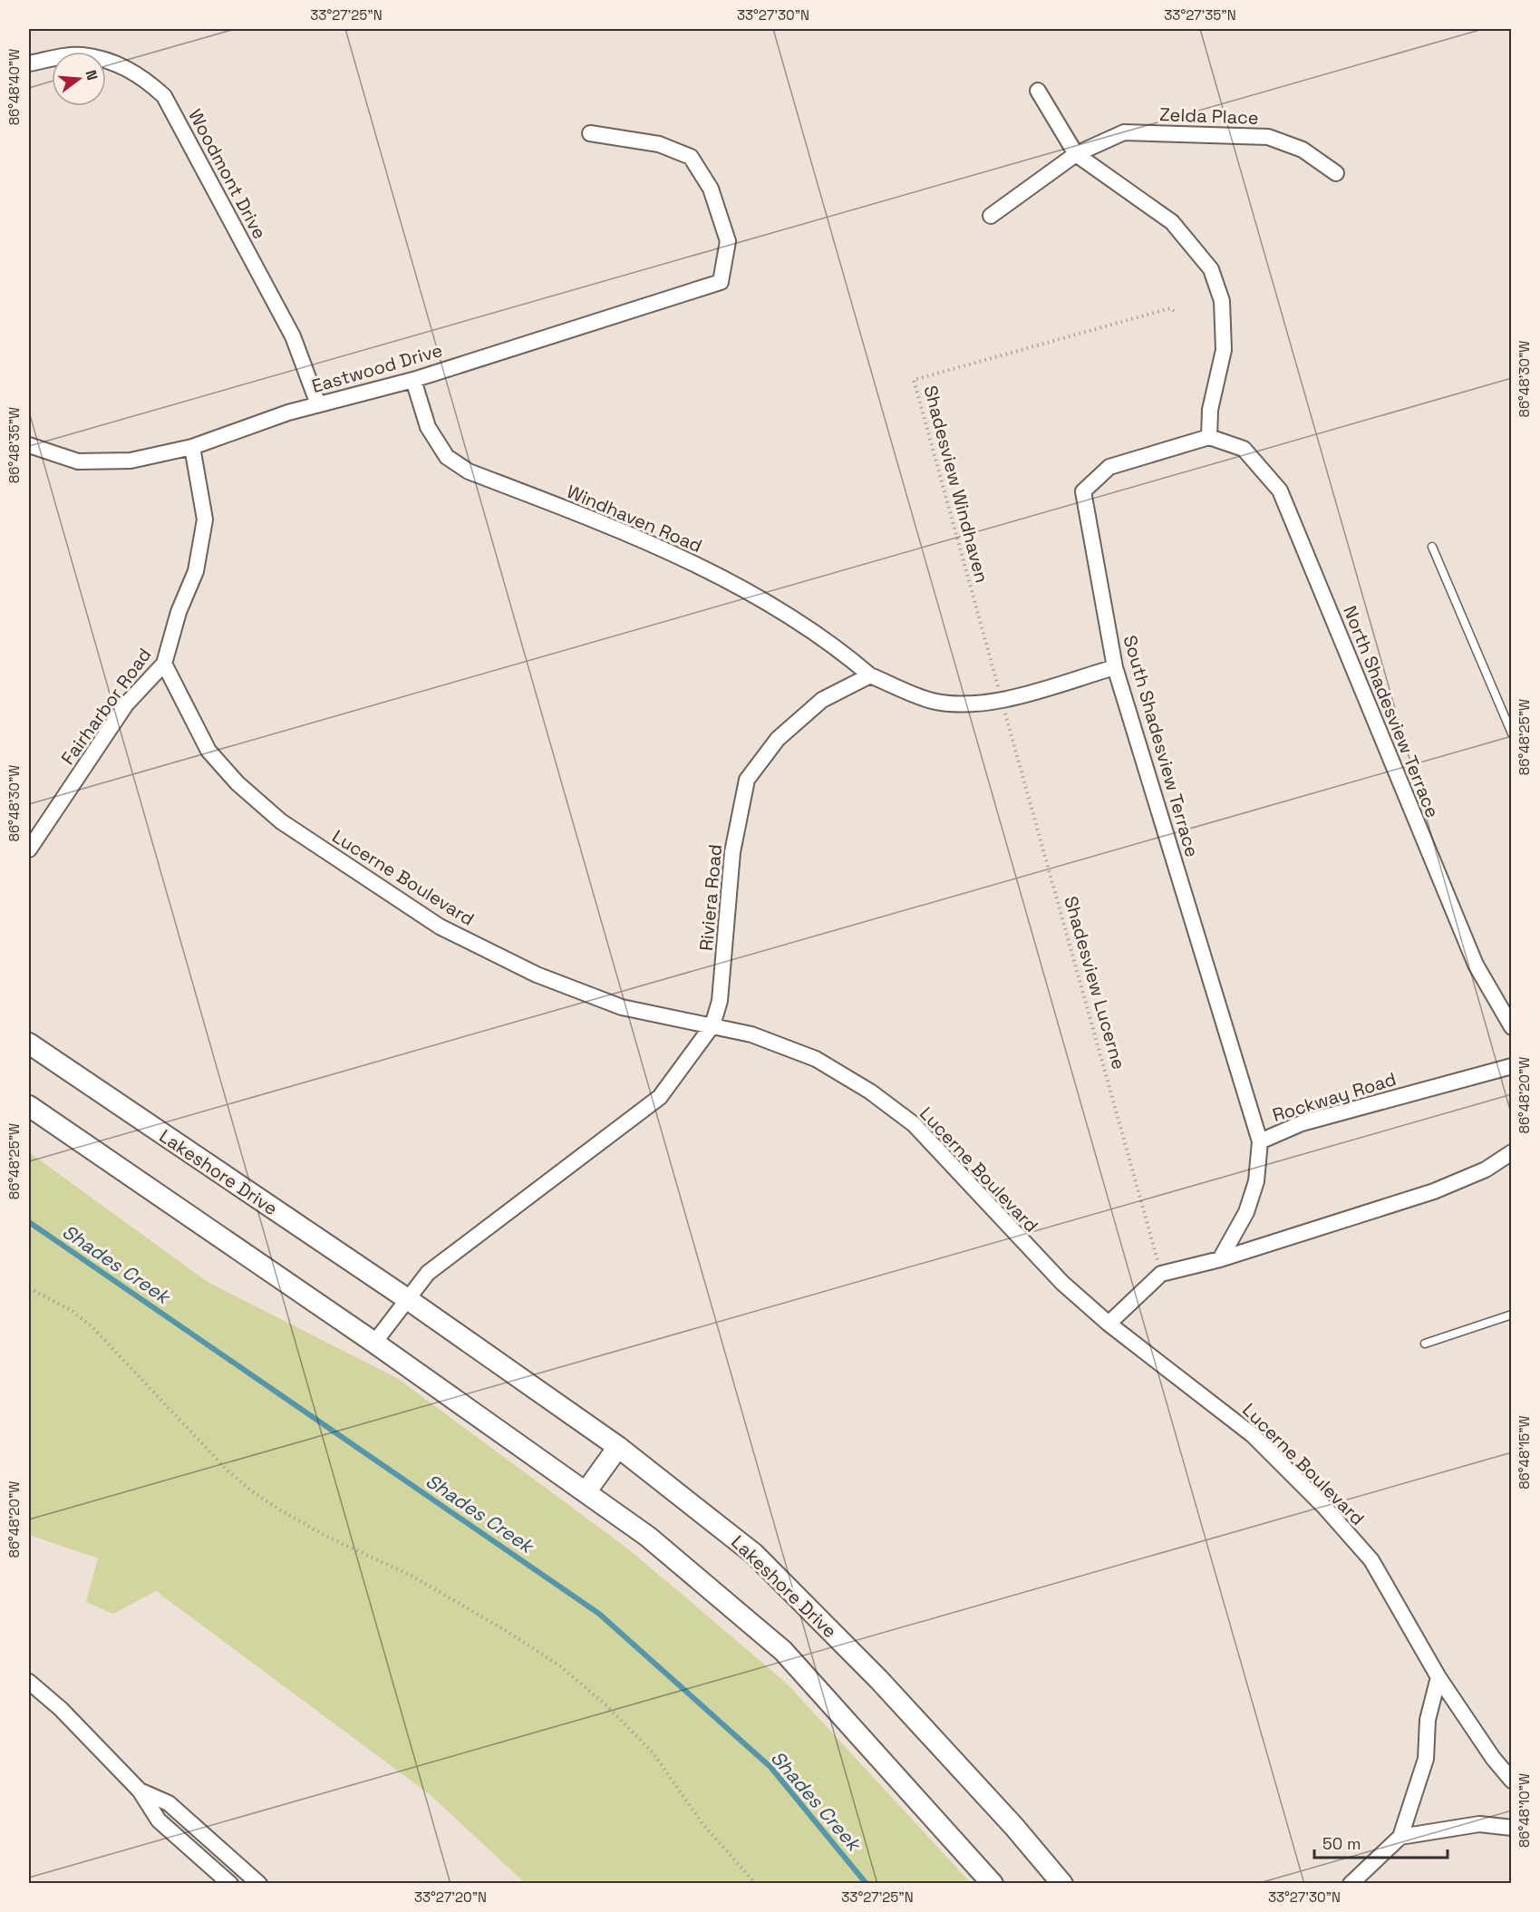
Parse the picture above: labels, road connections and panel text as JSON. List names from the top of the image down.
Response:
{
  "streets": {
    "main road": ["Lakeshore Drive"],
    "street": [
      "Zelda Place",
      "Woodmont Drive",
      "Eastwood Drive",
      "Windhaven Road",
      "Fairharbor Road",
      "North Shadesview Terrace",
      "South Shadesview Terrace",
      "Lucerne Boulevard",
      "Riviera Road",
      "Rockway Road"
    ],
    "path": ["Shadesview Windhaven", "Shadesview Lucerne"]
  },
  "crossings": [
    ["Woodmont Drive", "Eastwood Drive"],
    ["Eastwood Drive", "Windhaven Road"],
    ["Eastwood Drive", "Fairharbor Road"],
    ["Shadesview Windhaven", "Shadesview Lucerne"],
    ["Windhaven Road", "Riviera Road"],
    ["Fairharbor Road", "Lucerne Boulevard"],
    ["North Shadesview Terrace", "South Shadesview Terrace"],
    ["South Shadesview Terrace", "Rockway Road"],
    ["Lucerne Boulevard", "Riviera Road"],
    ["Riviera Road", "Lakeshore Drive"]
  ],
  "water": ["Shades Creek"],
  "scale_bar": "50 m",
  "north": "right",
  "coordinates": [
    "33°27'25\"N",
    "33°27'30\"N",
    "33°27'35\"N",
    "86°48'40\"W",
    "86°48'30\"W",
    "86°48'35\"W",
    "86°48'25\"W",
    "86°48'20\"W",
    "86°48'15\"W",
    "86°48'10\"W",
    "33°27'20\"N"
  ]
}
